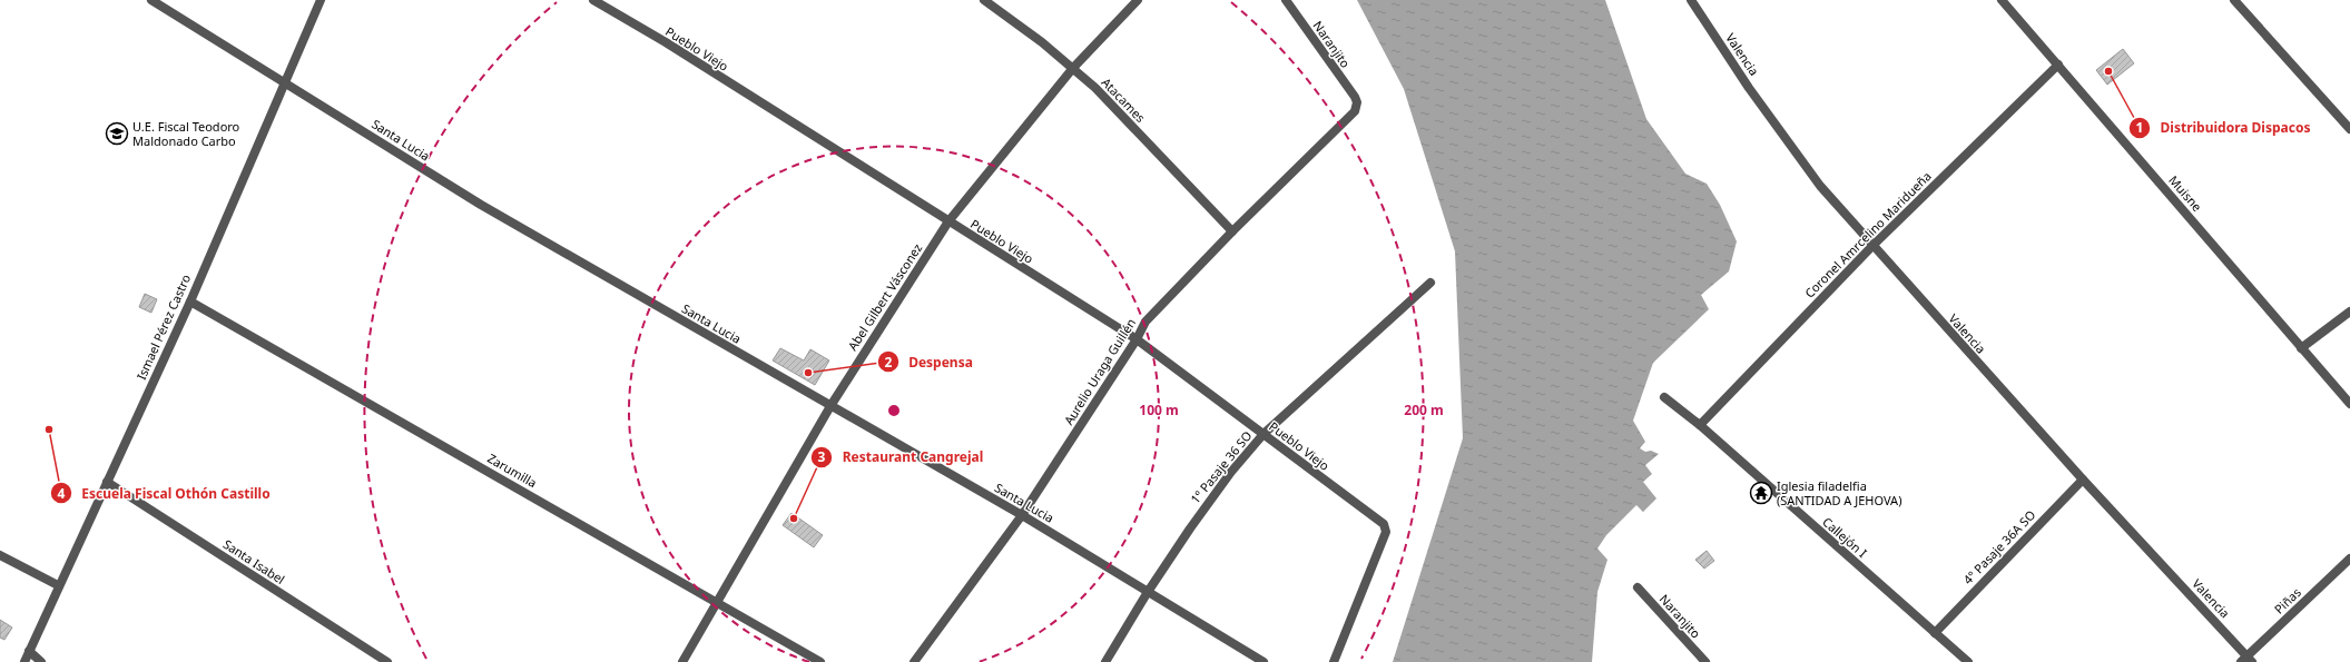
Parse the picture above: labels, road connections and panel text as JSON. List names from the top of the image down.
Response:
{
  "streets": {
    "street": [
      "Naranjito",
      "Pueblo Viejo",
      "Valencia",
      "Atacames",
      "Santa Lucia",
      "Muisne",
      "Coronel Amrcelino Maridueña",
      "Abel Gilbert Vásconez",
      "Ismael Pérez Castro",
      "Aurelio Uraga Guillén",
      "1º Pasaje 36 SO",
      "Zarumilla",
      "Callejón I",
      "4° Pasaje 36A SO",
      "Santa Isabel",
      "Piñas"
    ]
  },
  "crossings": [
    ["Naranjito", "Aurelio Uraga Guillén"],
    ["Pueblo Viejo", "Abel Gilbert Vásconez"],
    ["Pueblo Viejo", "Aurelio Uraga Guillén"],
    ["Pueblo Viejo", "1º Pasaje 36 SO"],
    ["Valencia", "Coronel Amrcelino Maridueña"],
    ["Valencia", "4° Pasaje 36A SO"],
    ["Valencia", "Piñas"],
    ["Atacames", "Abel Gilbert Vásconez"],
    ["Atacames", "Aurelio Uraga Guillén"],
    ["Santa Lucia", "Abel Gilbert Vásconez"],
    ["Santa Lucia", "Ismael Pérez Castro"],
    ["Santa Lucia", "Aurelio Uraga Guillén"],
    ["Santa Lucia", "1º Pasaje 36 SO"],
    ["Muisne", "Coronel Amrcelino Maridueña"],
    ["Coronel Amrcelino Maridueña", "Callejón I"],
    ["Abel Gilbert Vásconez", "Zarumilla"],
    ["Ismael Pérez Castro", "Zarumilla"],
    ["Ismael Pérez Castro", "Santa Isabel"],
    ["Callejón I", "4° Pasaje 36A SO"]
  ],
  "places": {
    "other": [
      "Distribuidora Dispacos",
      "Despensa",
      "Escuela Fiscal Othón Castillo",
      "Restaurant Cangrejal"
    ],
    "school or university": ["U.E. Fiscal Teodoro Maldonado Carbo"],
    "temple": ["Iglesia filadelfia (SANTIDAD A JEHOVA)"]
  },
  "rings": ["100 m", "200 m"]
}
